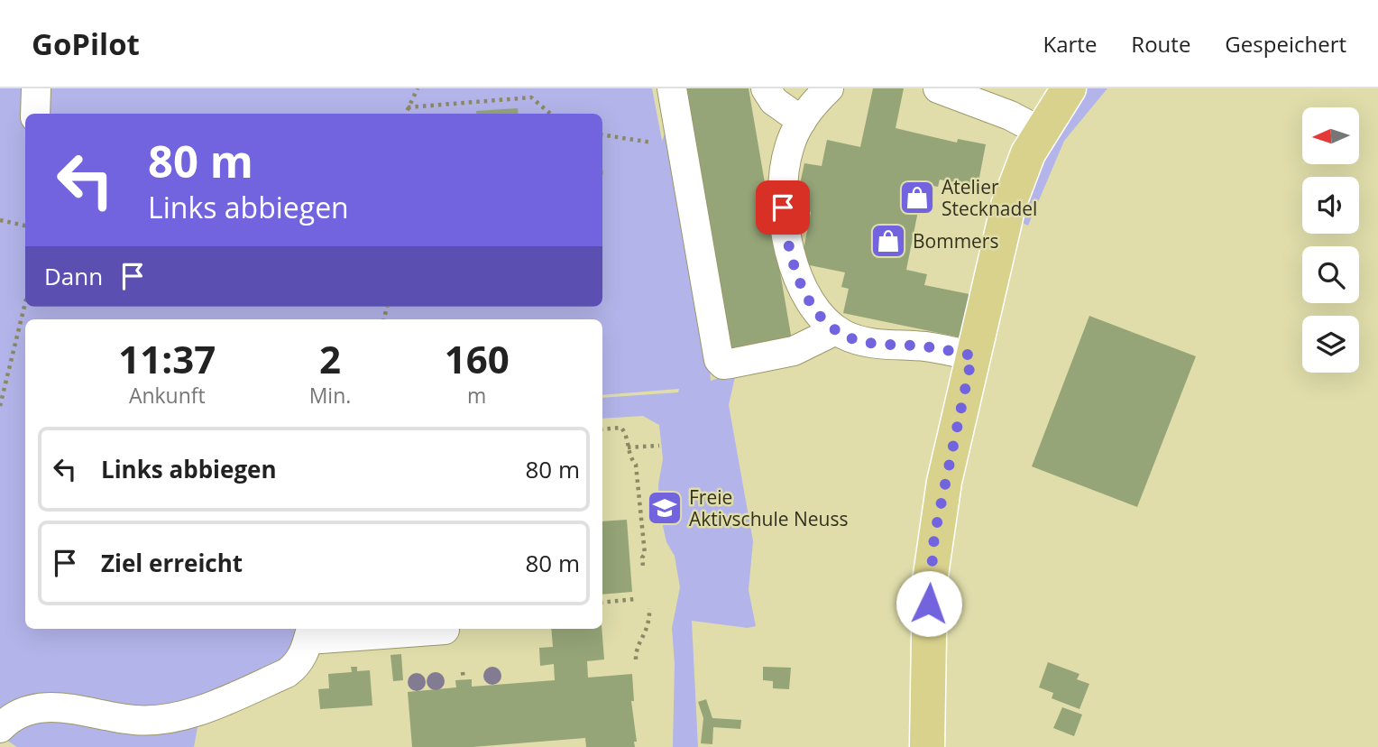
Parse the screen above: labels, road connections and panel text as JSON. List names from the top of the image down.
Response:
{
  "places": {
    "shop": ["Atelier Stecknadel", "Bommers"],
    "school or university": ["Freie Aktivschule Neuss"]
  },
  "north": "left",
  "page": {
    "header": "GoPilot",
    "nav": ["Karte", "Route", "Gespeichert"],
    "turn": ["80 m", "Links abbiegen"],
    "then": "Dann",
    "eta": [
      "11:37",
      "Ankunft",
      "2",
      "Min.",
      "160",
      "m"
    ],
    "list": [
      {
        "name": "Links abbiegen",
        "value": "80 m"
      },
      {
        "name": "Ziel erreicht",
        "value": "80 m"
      }
    ]
  }
}
